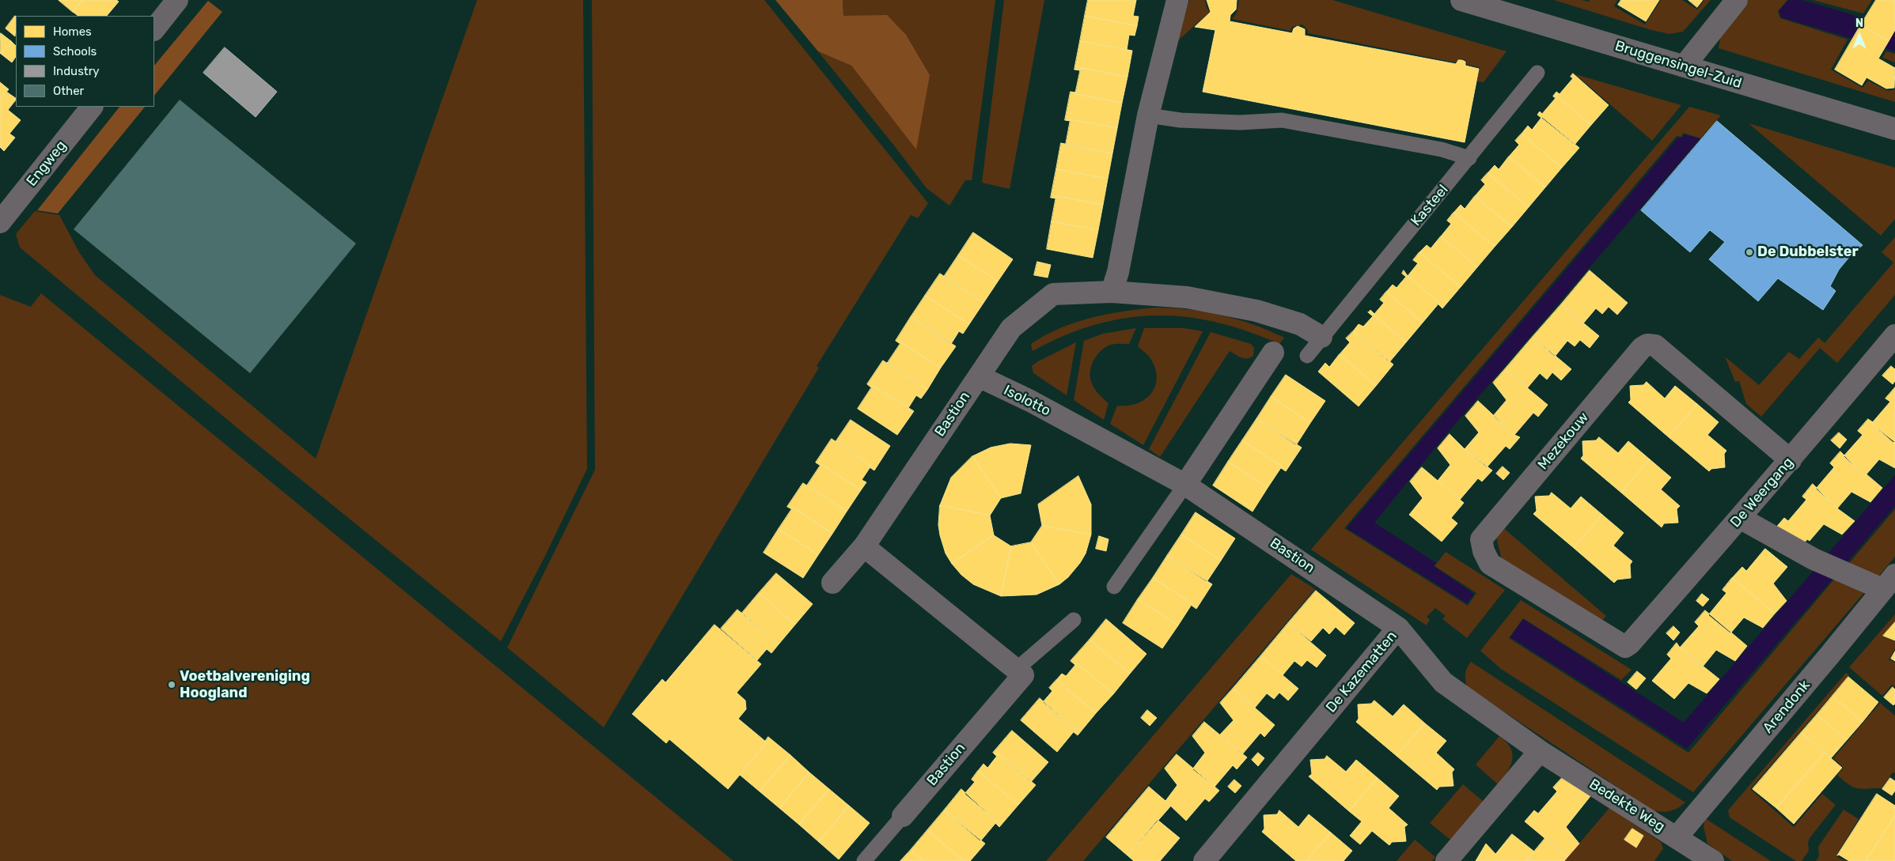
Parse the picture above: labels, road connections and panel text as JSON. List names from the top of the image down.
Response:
{
  "streets": {
    "street": [
      "Bruggensingel-Zuid",
      "Engweg",
      "Isolotto",
      "Bastion",
      "Mezekouw",
      "De Weergang",
      "De Kazematten",
      "Arendonk",
      "Bedekte Weg"
    ],
    "lane": ["Kasteel"]
  },
  "crossings": [
    ["Isolotto", "Bastion"],
    ["Bastion", "De Kazematten"],
    ["Mezekouw", "De Weergang"],
    ["De Kazematten", "Bedekte Weg"],
    ["Arendonk", "Bedekte Weg"]
  ],
  "places": ["De Dubbelster", "Voetbalvereniging Hoogland"],
  "legend": [
    "Homes",
    "Schools",
    "Industry",
    "Other"
  ],
  "north": "top"
}
